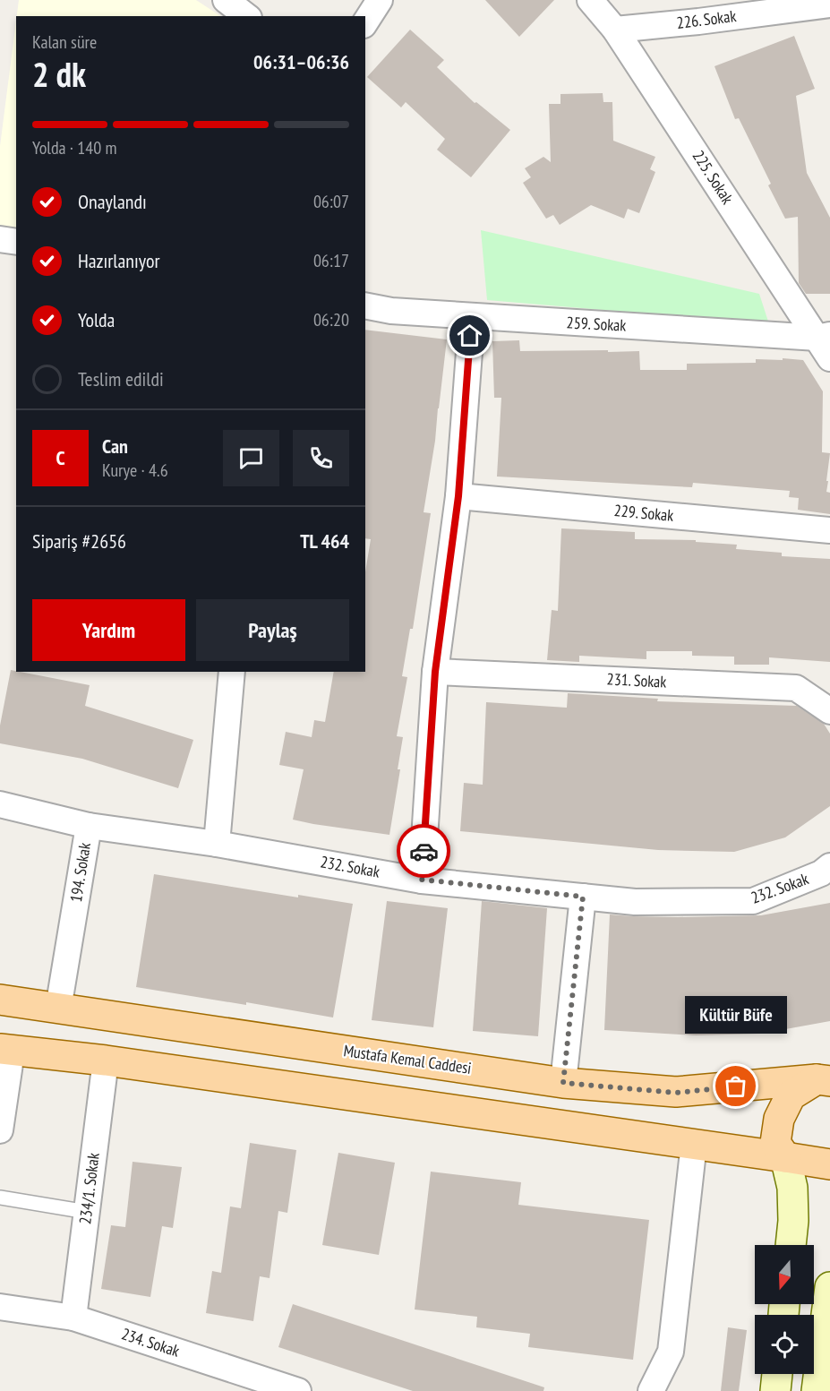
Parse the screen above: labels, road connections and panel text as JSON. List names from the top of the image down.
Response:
{
  "streets": {
    "main road": ["Mustafa Kemal Caddesi"],
    "street": [
      "226. Sokak",
      "225. Sokak",
      "259. Sokak",
      "229. Sokak",
      "231. Sokak",
      "232. Sokak",
      "194. Sokak",
      "234/1. Sokak",
      "234. Sokak"
    ]
  },
  "crossings": [
    ["226. Sokak", "225. Sokak"],
    ["225. Sokak", "259. Sokak"],
    ["232. Sokak", "194. Sokak"],
    ["194. Sokak", "Mustafa Kemal Caddesi"],
    ["234/1. Sokak", "234. Sokak"]
  ],
  "places": ["Kültür Büfe"],
  "north": "bottom",
  "page": {
    "heading": ["2 dk", "Kalan süre", "06:31–06:36"],
    "panel": [
      "Can",
      "Kurye · 4.6",
      "Sipariş #2656",
      "TL 464"
    ],
    "bar": "Yolda · 140 m",
    "list": [
      ["Onaylandı", "06:07"],
      ["Hazırlanıyor", "06:17"],
      ["Yolda", "06:20"],
      "Teslim edildi"
    ],
    "round": "C",
    "buttons": ["Yardım", "Paylaş"],
    "bubble": "Kültür Büfe"
  }
}
